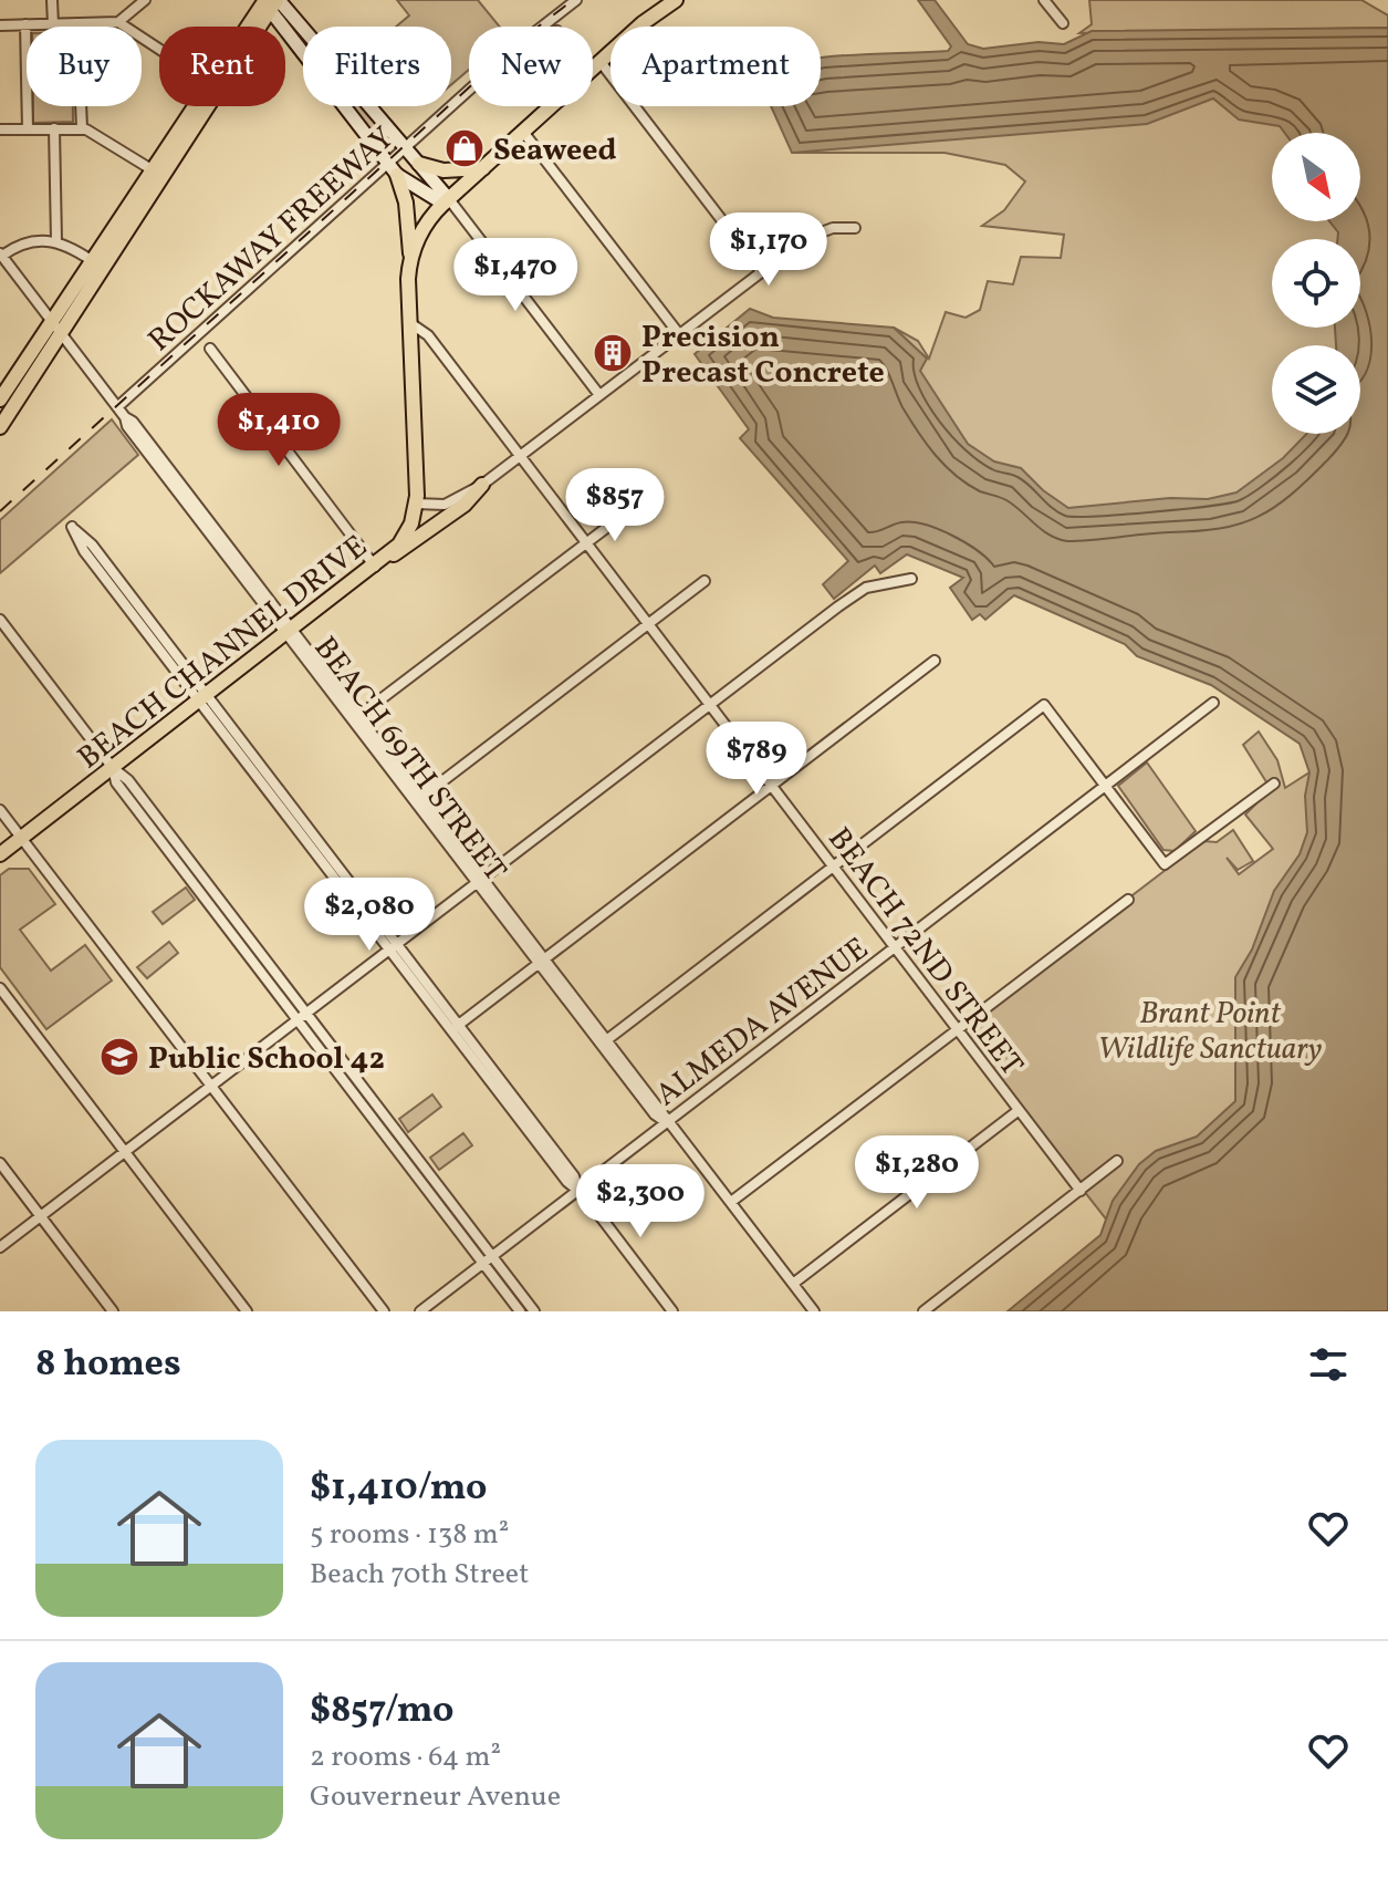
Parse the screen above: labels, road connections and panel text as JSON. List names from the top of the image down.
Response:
{
  "streets": {
    "main road": ["BEACH CHANNEL DRIVE"],
    "street": [
      "ROCKAWAY FREEWAY",
      "BEACH 69TH STREET",
      "BEACH 72ND STREET",
      "ALMEDA AVENUE"
    ]
  },
  "crossings": [
    ["ROCKAWAY FREEWAY", "BEACH 69TH STREET"],
    ["BEACH CHANNEL DRIVE", "BEACH 69TH STREET"],
    ["BEACH CHANNEL DRIVE", "BEACH 72ND STREET"],
    ["BEACH 69TH STREET", "ALMEDA AVENUE"],
    ["BEACH 72ND STREET", "ALMEDA AVENUE"]
  ],
  "parks": ["Brant Point Wildlife Sanctuary"],
  "places": {
    "shop": ["Seaweed"],
    "building": ["Precision Precast Concrete"],
    "school or university": ["Public School 42"]
  },
  "north": "bottom right",
  "page": {
    "chip": [
      "Buy",
      "Rent",
      "Filters",
      "New",
      "Apartment"
    ],
    "price": [
      "$1,170",
      "$1,470",
      "$1,410",
      "$857",
      "$789",
      "$2,080",
      "$1,280",
      "$2,300"
    ],
    "heading": "8 homes",
    "list": [
      {
        "name": "$1,410/mo",
        "note": "5 rooms · 138 m² · Beach 70th Street"
      },
      {
        "name": "$857/mo",
        "note": "2 rooms · 64 m² · Gouverneur Avenue"
      }
    ]
  }
}
